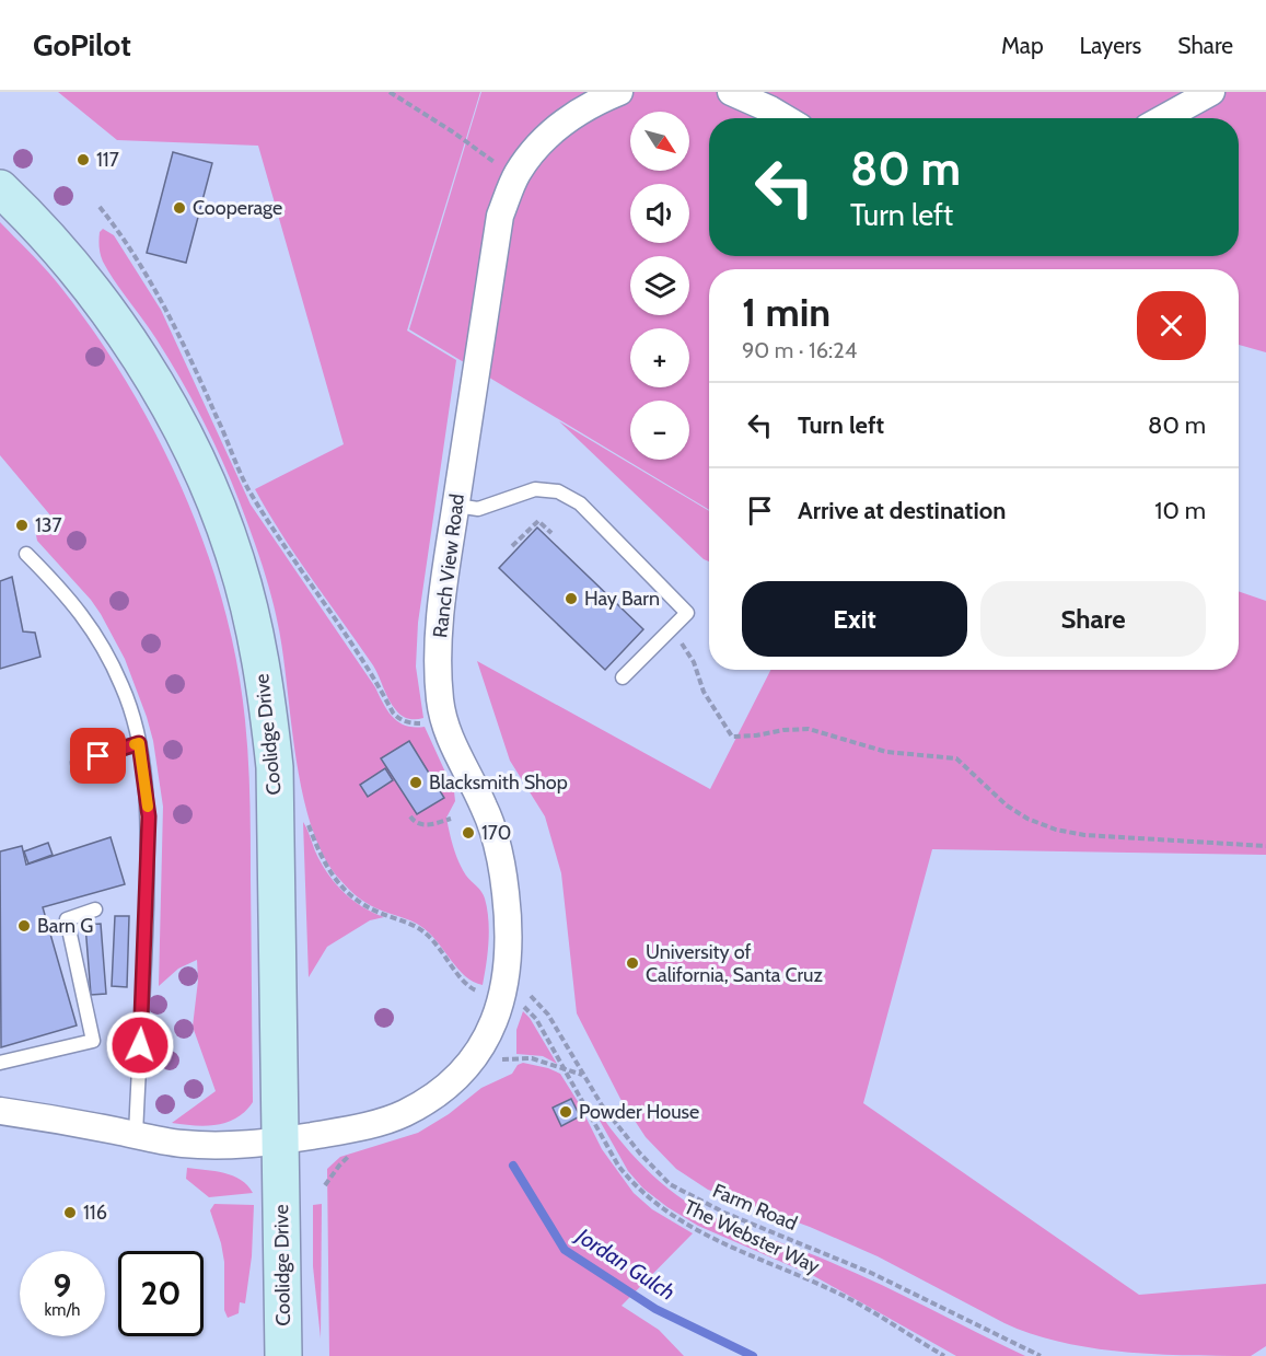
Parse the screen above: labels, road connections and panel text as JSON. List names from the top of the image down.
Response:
{
  "streets": {
    "main road": ["Coolidge Drive"],
    "street": ["Ranch View Road"],
    "path": ["Farm Road", "The Webster Way"]
  },
  "crossings": [
    ["Ranch View Road", "Coolidge Drive"]
  ],
  "water": ["Jordan Gulch"],
  "places": [
    "117",
    "Cooperage",
    "137",
    "Hay Barn",
    "Blacksmith Shop",
    "170",
    "Barn G",
    "University of California, Santa Cruz",
    "Powder House",
    "116"
  ],
  "north": "bottom right",
  "page": {
    "header": "GoPilot",
    "nav": ["Map", "Layers", "Share"],
    "map_buttons": ["+", "−"],
    "turn": ["80 m", "Turn left"],
    "heading": ["1 min", "90 m · 16:24"],
    "list": [
      {
        "name": "Turn left",
        "value": "80 m"
      },
      {
        "name": "Arrive at destination",
        "value": "10 m"
      }
    ],
    "buttons": ["Exit", "Share"],
    "speed": "9 km/h",
    "limit": "20"
  }
}
